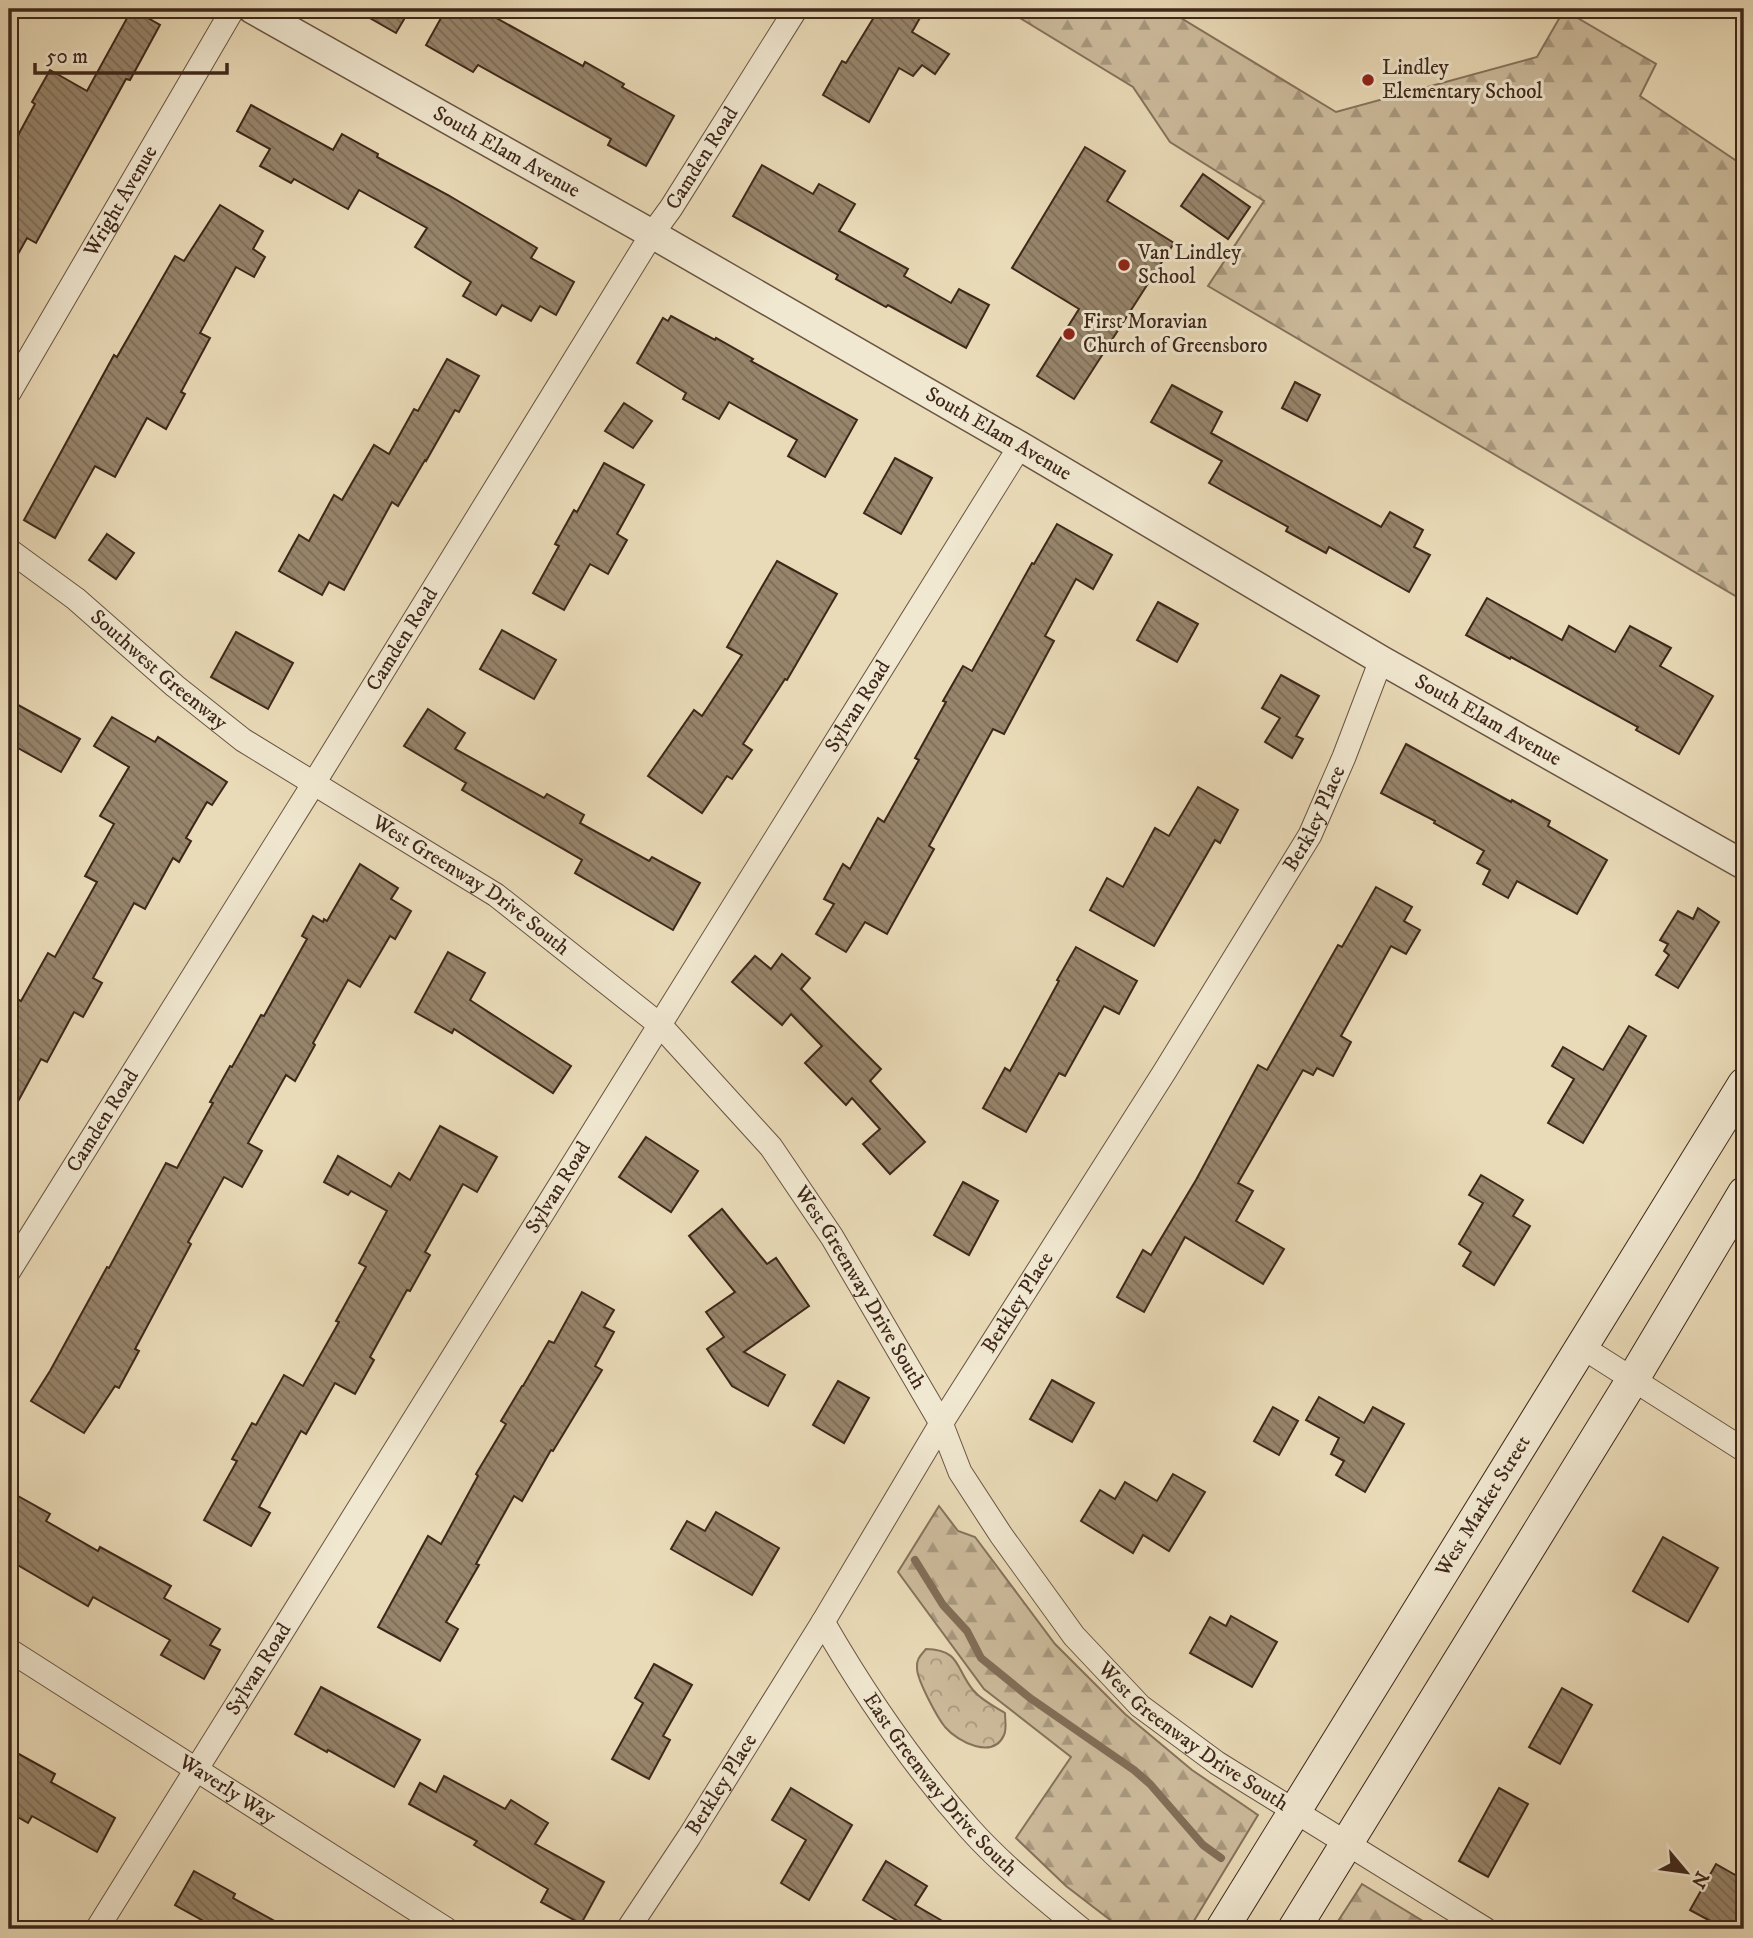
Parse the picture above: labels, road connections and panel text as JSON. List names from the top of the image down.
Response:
{
  "streets": {
    "main road": ["West Market Street"],
    "street": [
      "South Elam Avenue",
      "Camden Road",
      "Wright Avenue",
      "Southwest Greenway",
      "Sylvan Road",
      "Berkley Place",
      "West Greenway Drive South",
      "East Greenway Drive South",
      "Waverly Way"
    ]
  },
  "crossings": [
    ["South Elam Avenue", "Camden Road"],
    ["South Elam Avenue", "Sylvan Road"],
    ["South Elam Avenue", "Berkley Place"],
    ["Camden Road", "Southwest Greenway"],
    ["Camden Road", "West Greenway Drive South"],
    ["Southwest Greenway", "West Greenway Drive South"],
    ["Sylvan Road", "West Greenway Drive South"],
    ["Sylvan Road", "Waverly Way"],
    ["Berkley Place", "West Greenway Drive South"],
    ["Berkley Place", "East Greenway Drive South"],
    ["West Greenway Drive South", "West Market Street"]
  ],
  "places": ["Lindley Elementary School", "Van Lindley School", "First Moravian Church of Greensboro"],
  "scale_bar": "50 m",
  "north": "bottom right"
}
